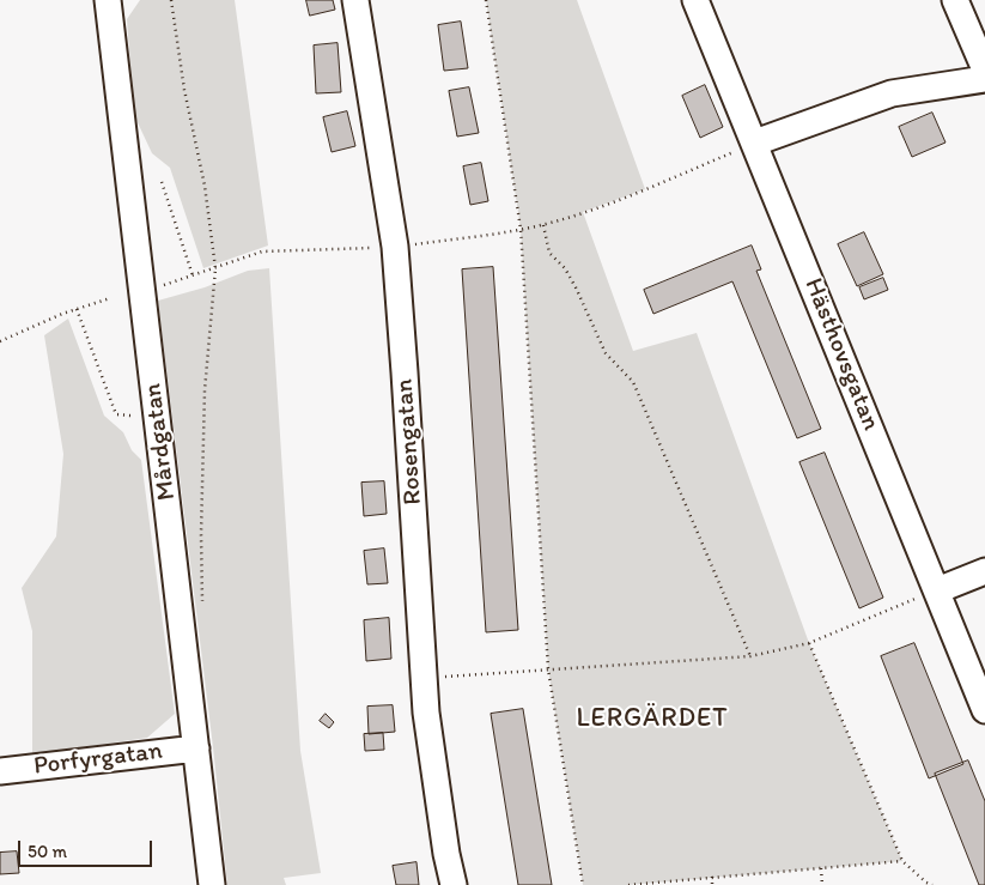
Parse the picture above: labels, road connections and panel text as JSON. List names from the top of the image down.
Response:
{
  "streets": {
    "street": [
      "Hästhovsgatan",
      "Mårdgatan",
      "Rosengatan",
      "Porfyrgatan"
    ]
  },
  "crossings": [
    ["Mårdgatan", "Porfyrgatan"]
  ],
  "districts": ["LERGÄRDET"],
  "scale_bar": "50 m"
}
